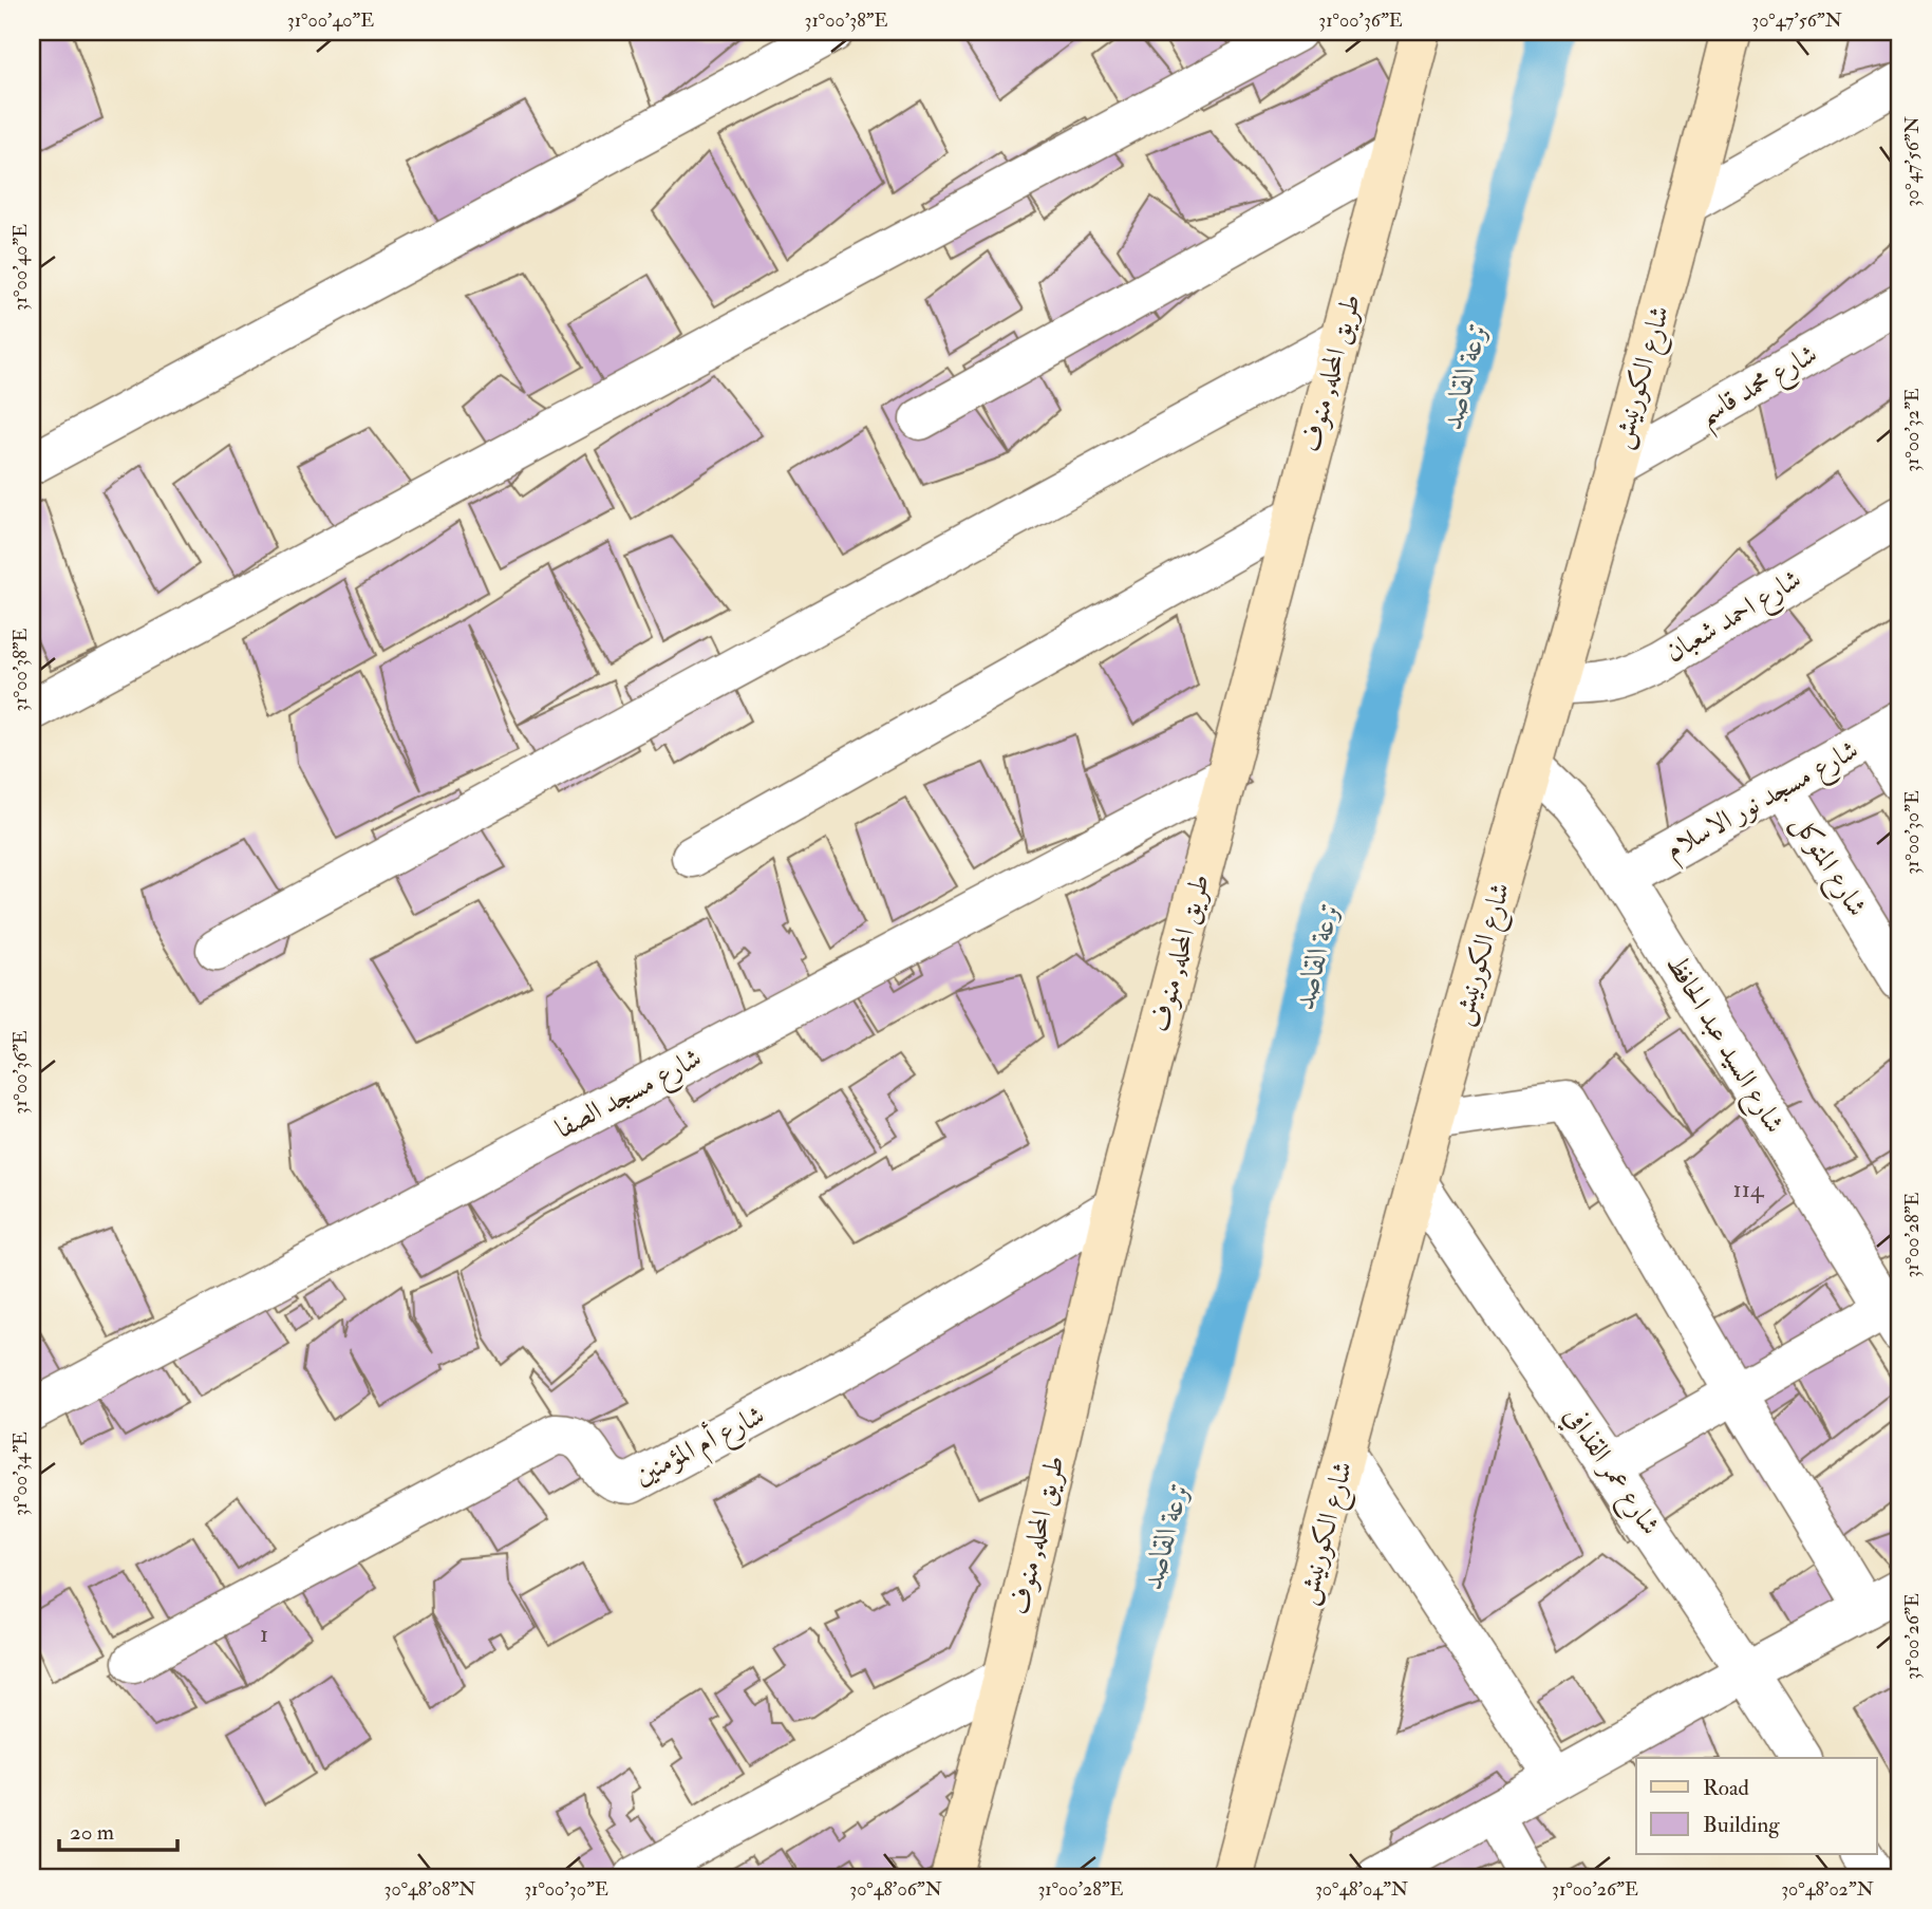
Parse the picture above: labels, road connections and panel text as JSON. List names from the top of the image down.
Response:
{
  "streets": {
    "main road": ["طريق المحله, منوف", "شارع الكورنيش"],
    "street": [
      "شارع محمد قاسم",
      "شارع احمد شعبان",
      "شارع مسجد نور الاسلام",
      "شارع المتوكل",
      "شارع السيد عبد الحافظ",
      "شارع مسجد الصفا",
      "شارع أم المؤمنين",
      "شارع عمر القذافي"
    ]
  },
  "crossings": [
    ["طريق المحله, منوف", "شارع مسجد الصفا"],
    ["طريق المحله, منوف", "شارع أم المؤمنين"],
    ["شارع الكورنيش", "شارع محمد قاسم"],
    ["شارع الكورنيش", "شارع احمد شعبان"],
    ["شارع الكورنيش", "شارع السيد عبد الحافظ"],
    ["شارع الكورنيش", "شارع عمر القذافي"],
    ["شارع مسجد نور الاسلام", "شارع المتوكل"],
    ["شارع مسجد نور الاسلام", "شارع السيد عبد الحافظ"]
  ],
  "water": ["ترعة القاصد"],
  "house_numbers": ["114", "1"],
  "legend": ["Road", "Building"],
  "scale_bar": "20 m",
  "coordinates": [
    "31°00'40\"E",
    "31°00'38\"E",
    "31°00'36\"E",
    "30°47'56\"N",
    "31°00'32\"E",
    "31°00'30\"E",
    "31°00'28\"E",
    "31°00'34\"E",
    "31°00'26\"E",
    "30°48'08\"N",
    "30°48'06\"N",
    "30°48'04\"N",
    "30°48'02\"N"
  ]
}
